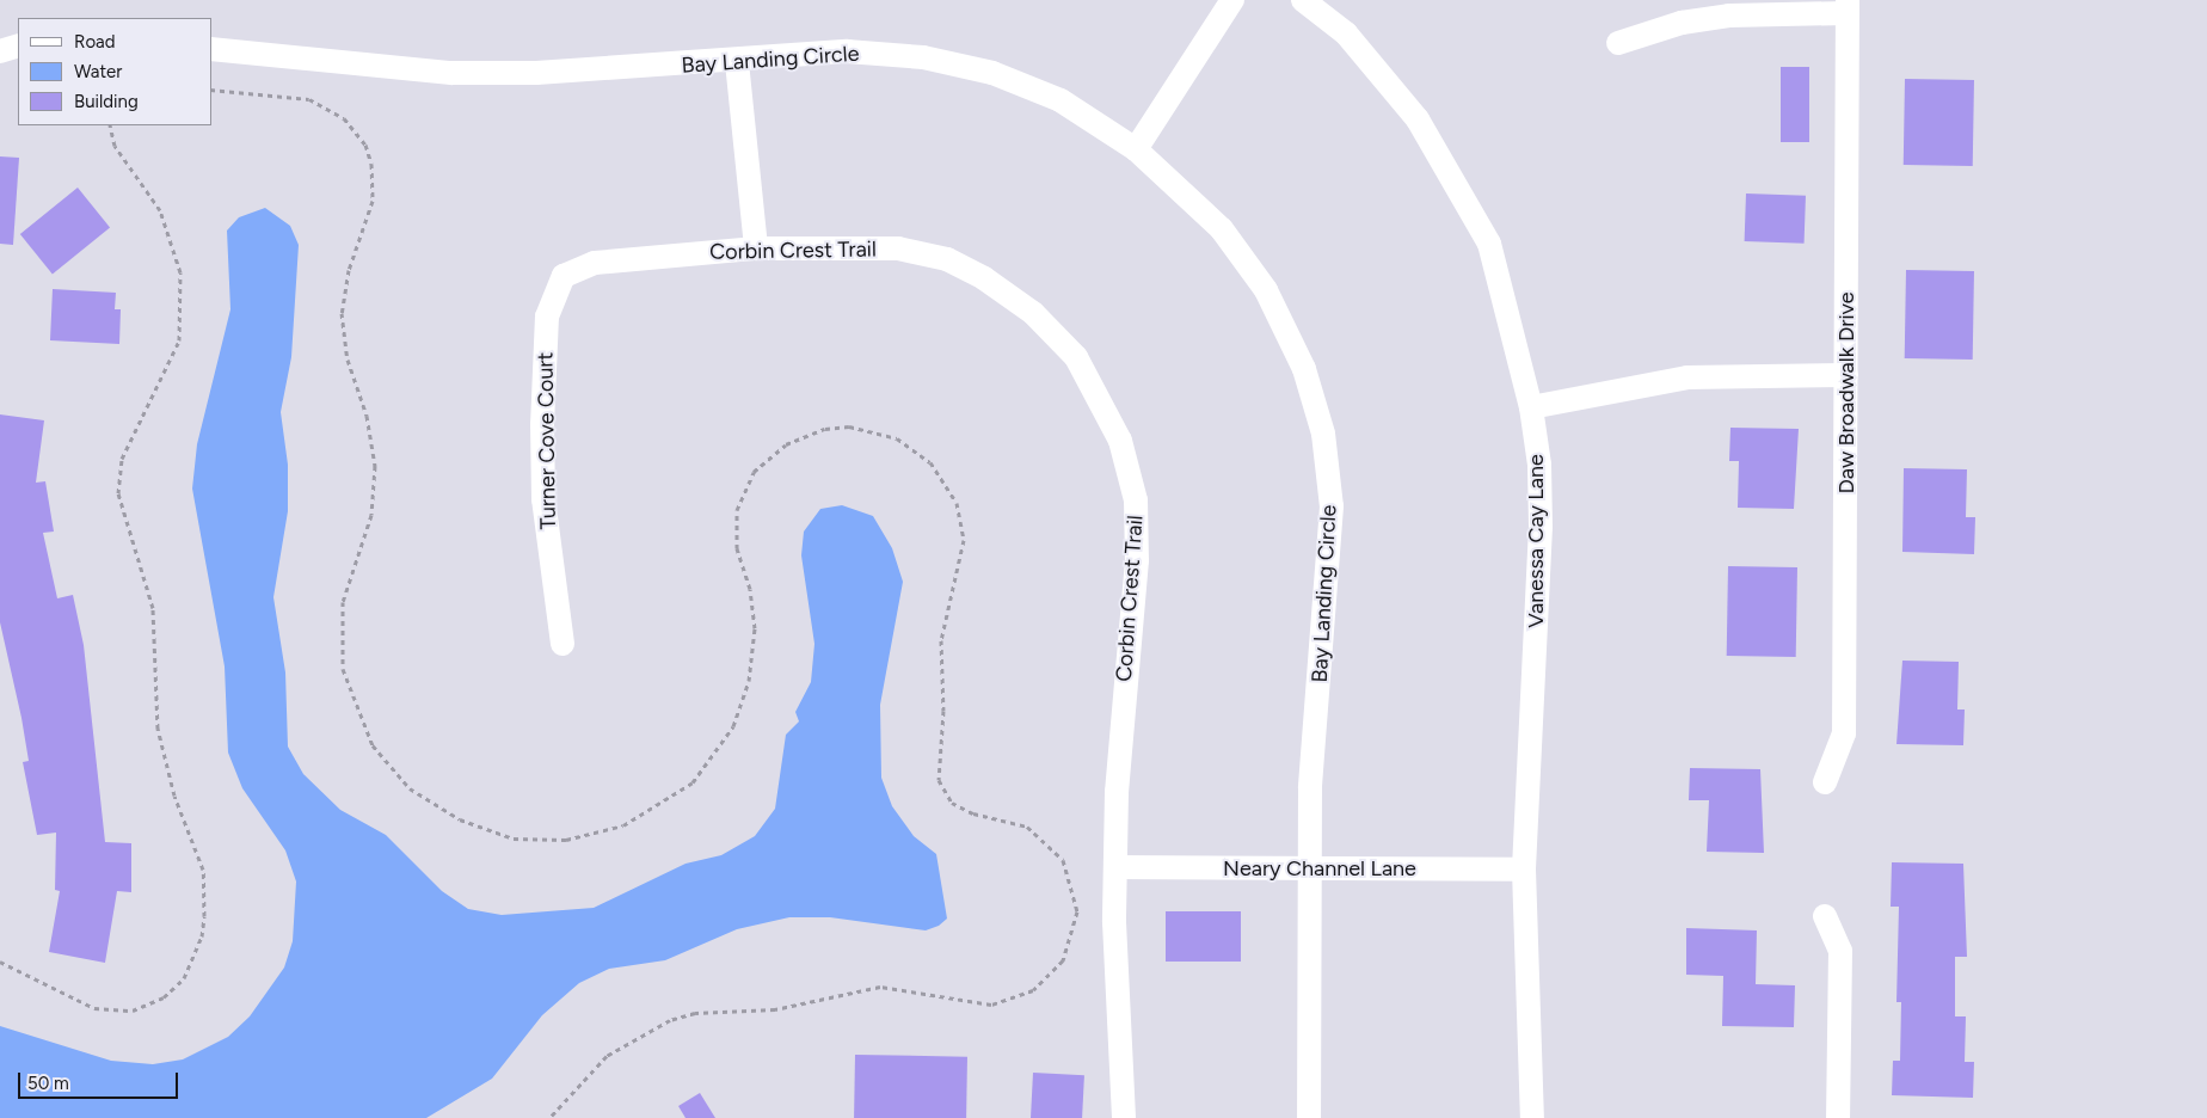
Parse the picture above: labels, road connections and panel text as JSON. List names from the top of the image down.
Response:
{
  "streets": {
    "street": [
      "Bay Landing Circle",
      "Corbin Crest Trail",
      "Daw Broadwalk Drive",
      "Turner Cove Court",
      "Vanessa Cay Lane",
      "Neary Channel Lane"
    ]
  },
  "crossings": [
    ["Bay Landing Circle", "Neary Channel Lane"],
    ["Corbin Crest Trail", "Turner Cove Court"],
    ["Corbin Crest Trail", "Neary Channel Lane"],
    ["Vanessa Cay Lane", "Neary Channel Lane"]
  ],
  "legend": ["Road", "Water", "Building"],
  "scale_bar": "50 m"
}
